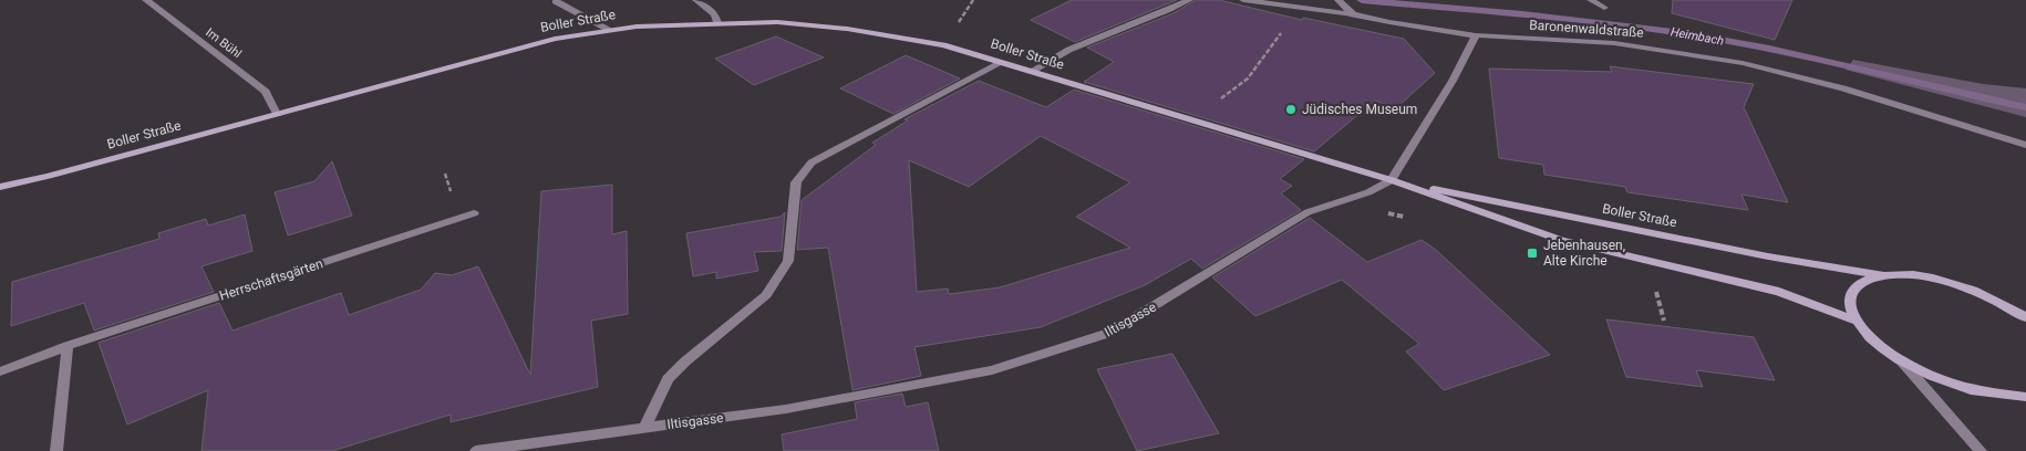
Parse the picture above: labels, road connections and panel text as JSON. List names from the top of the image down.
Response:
{
  "streets": {
    "main road": ["Boller Straße"],
    "street": [
      "Baronenwaldstraße",
      "Im Bühl",
      "Herrschaftsgärten",
      "Iltisgasse"
    ]
  },
  "crossings": [
    ["Boller Straße", "Im Bühl"],
    ["Boller Straße", "Iltisgasse"]
  ],
  "water": ["Heimbach"],
  "places": {
    "other": ["Jüdisches Museum"],
    "transit": ["Jebenhausen, Alte Kirche"]
  }
}
